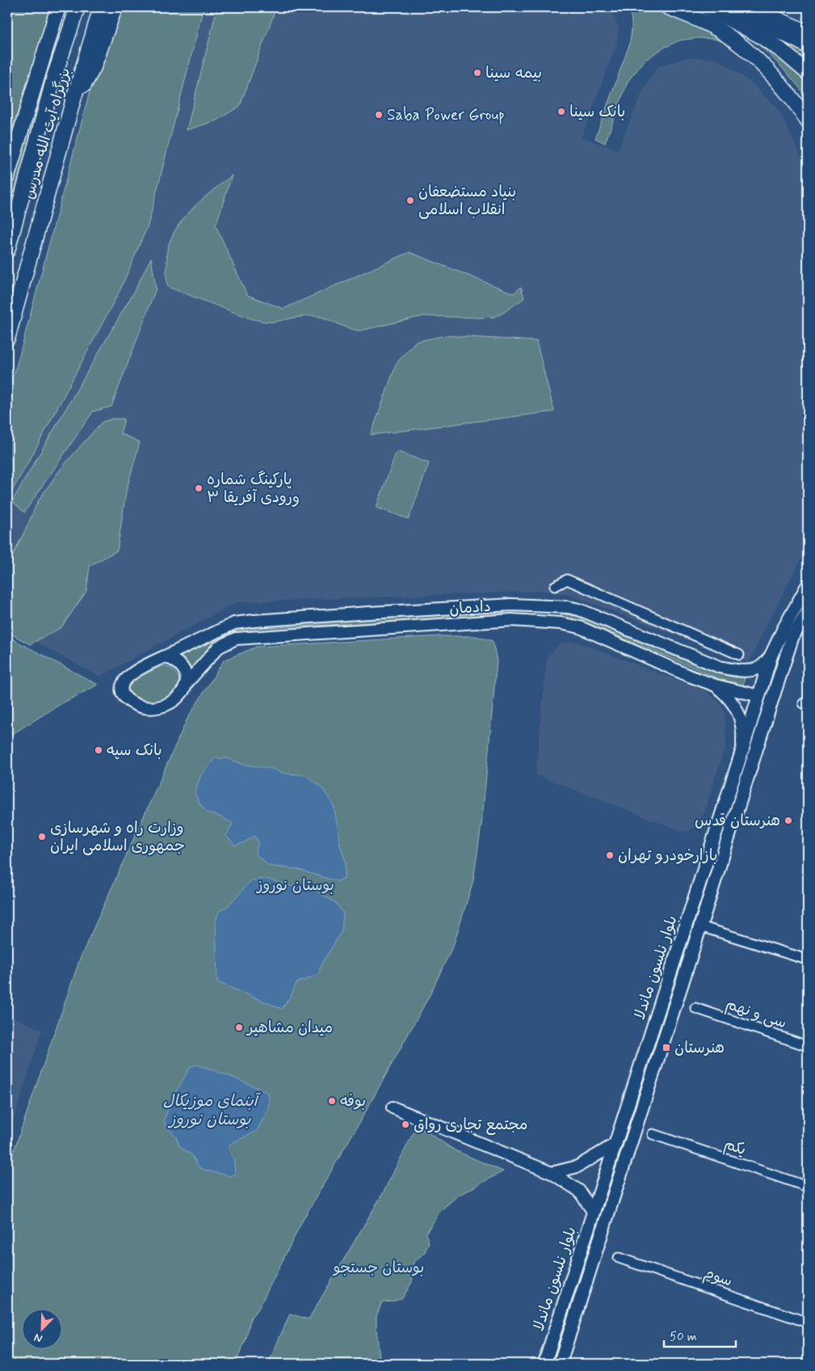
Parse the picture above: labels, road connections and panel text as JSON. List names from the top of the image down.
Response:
{
  "streets": {
    "highway": ["بزرگراه آیت الله مدرس"],
    "main road": ["بلوار نلسون ماندلا"],
    "street": [
      "دادمان",
      "سی و نهم",
      "یکم",
      "سوم"
    ]
  },
  "crossings": [
    ["دادمان", "بلوار نلسون ماندلا"]
  ],
  "water": ["آبنمای موزیکال بوستان نوروز"],
  "parks": ["بوستان نوروز", "بوستان جستجو"],
  "places": {
    "other": [
      "بیمه سینا",
      "بانک سینا",
      "Saba Power Group",
      "بنیاد مستضعفان انقلاب اسلامی",
      "پارکینگ شماره ۳ ورودی آفریقا",
      "بانک سپه",
      "هنرستان قدس",
      "وزارت راه و شهرسازی جمهوری اسلامی ایران",
      "بازارخودرو تهران",
      "میدان مشاهیر",
      "بوفه",
      "مجتمع تجاری رواق"
    ],
    "transit": ["هنرستان"]
  },
  "scale_bar": "50 m",
  "north": "bottom left"
}
